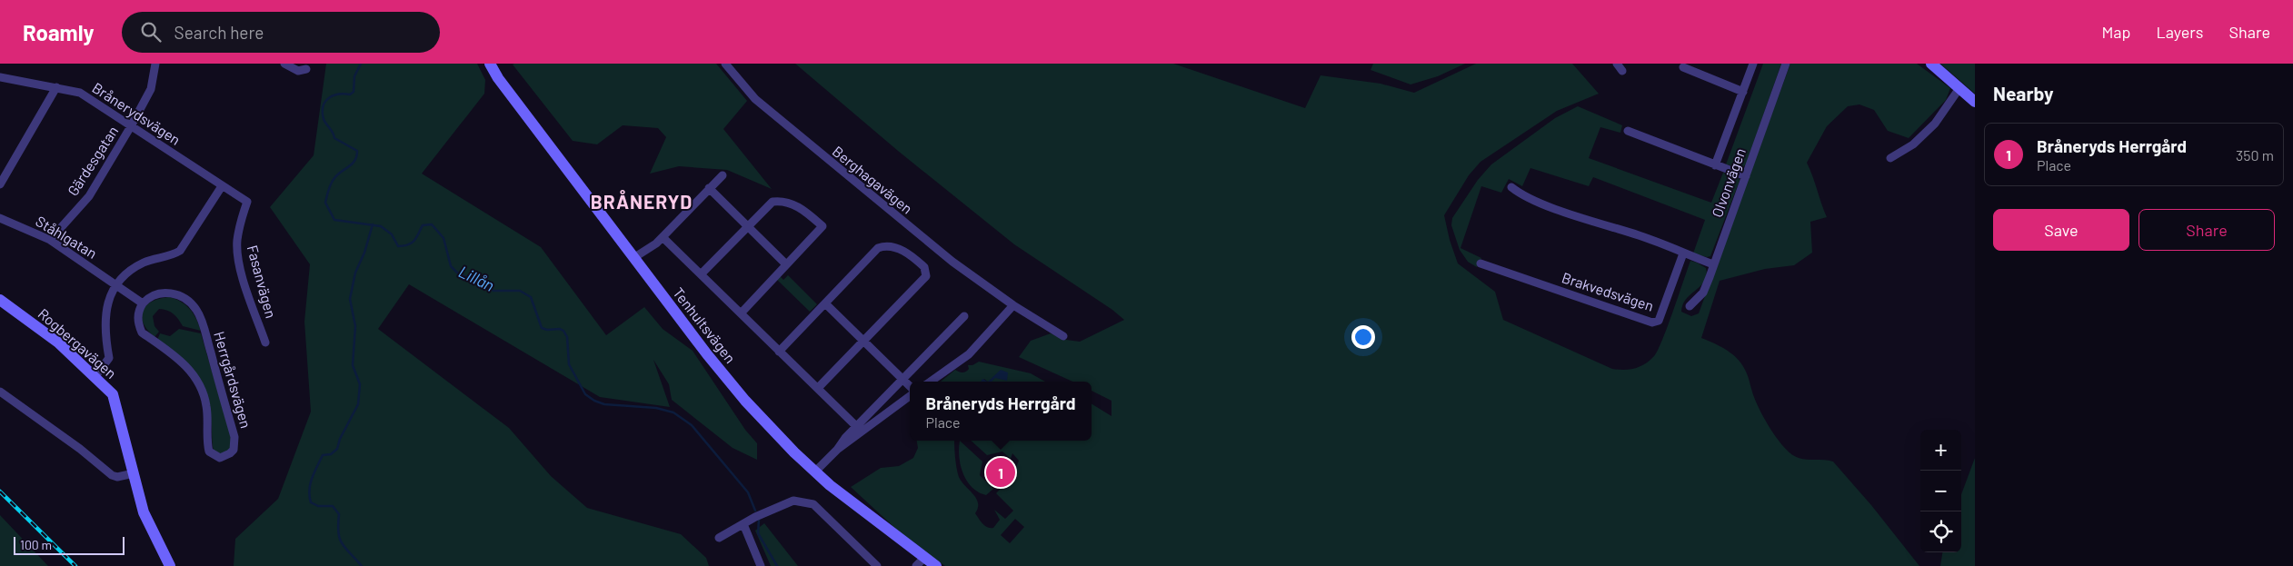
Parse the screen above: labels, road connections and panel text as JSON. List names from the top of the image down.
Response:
{
  "streets": {
    "street": [
      "Brånerydsvägen",
      "Gärdesgatan",
      "Berghagavägen",
      "Olvonvägen",
      "Ståhlgatan",
      "Fasanvägen",
      "Brakvedsvägen",
      "Tenhultsvägen",
      "Rogbergavägen",
      "Herrgårdsvägen"
    ]
  },
  "crossings": [
    ["Brånerydsvägen", "Gärdesgatan"],
    ["Brånerydsvägen", "Fasanvägen"],
    ["Gärdesgatan", "Ståhlgatan"]
  ],
  "districts": ["BRÅNERYD"],
  "water": ["Lillån"],
  "scale_bar": "100 m",
  "page": {
    "header": "Roamly",
    "search": "Search here",
    "nav": ["Map", "Layers", "Share"],
    "heading": "Nearby",
    "list": [
      {
        "mark": "1",
        "name": "Bråneryds Herrgård",
        "note": "Place",
        "value": "350 m"
      }
    ],
    "buttons": ["Save", "Share"],
    "popup": ["Bråneryds Herrgård", "Place"],
    "map_buttons": ["+", "−"],
    "pins": "1",
    "scale": "100 m"
  }
}
